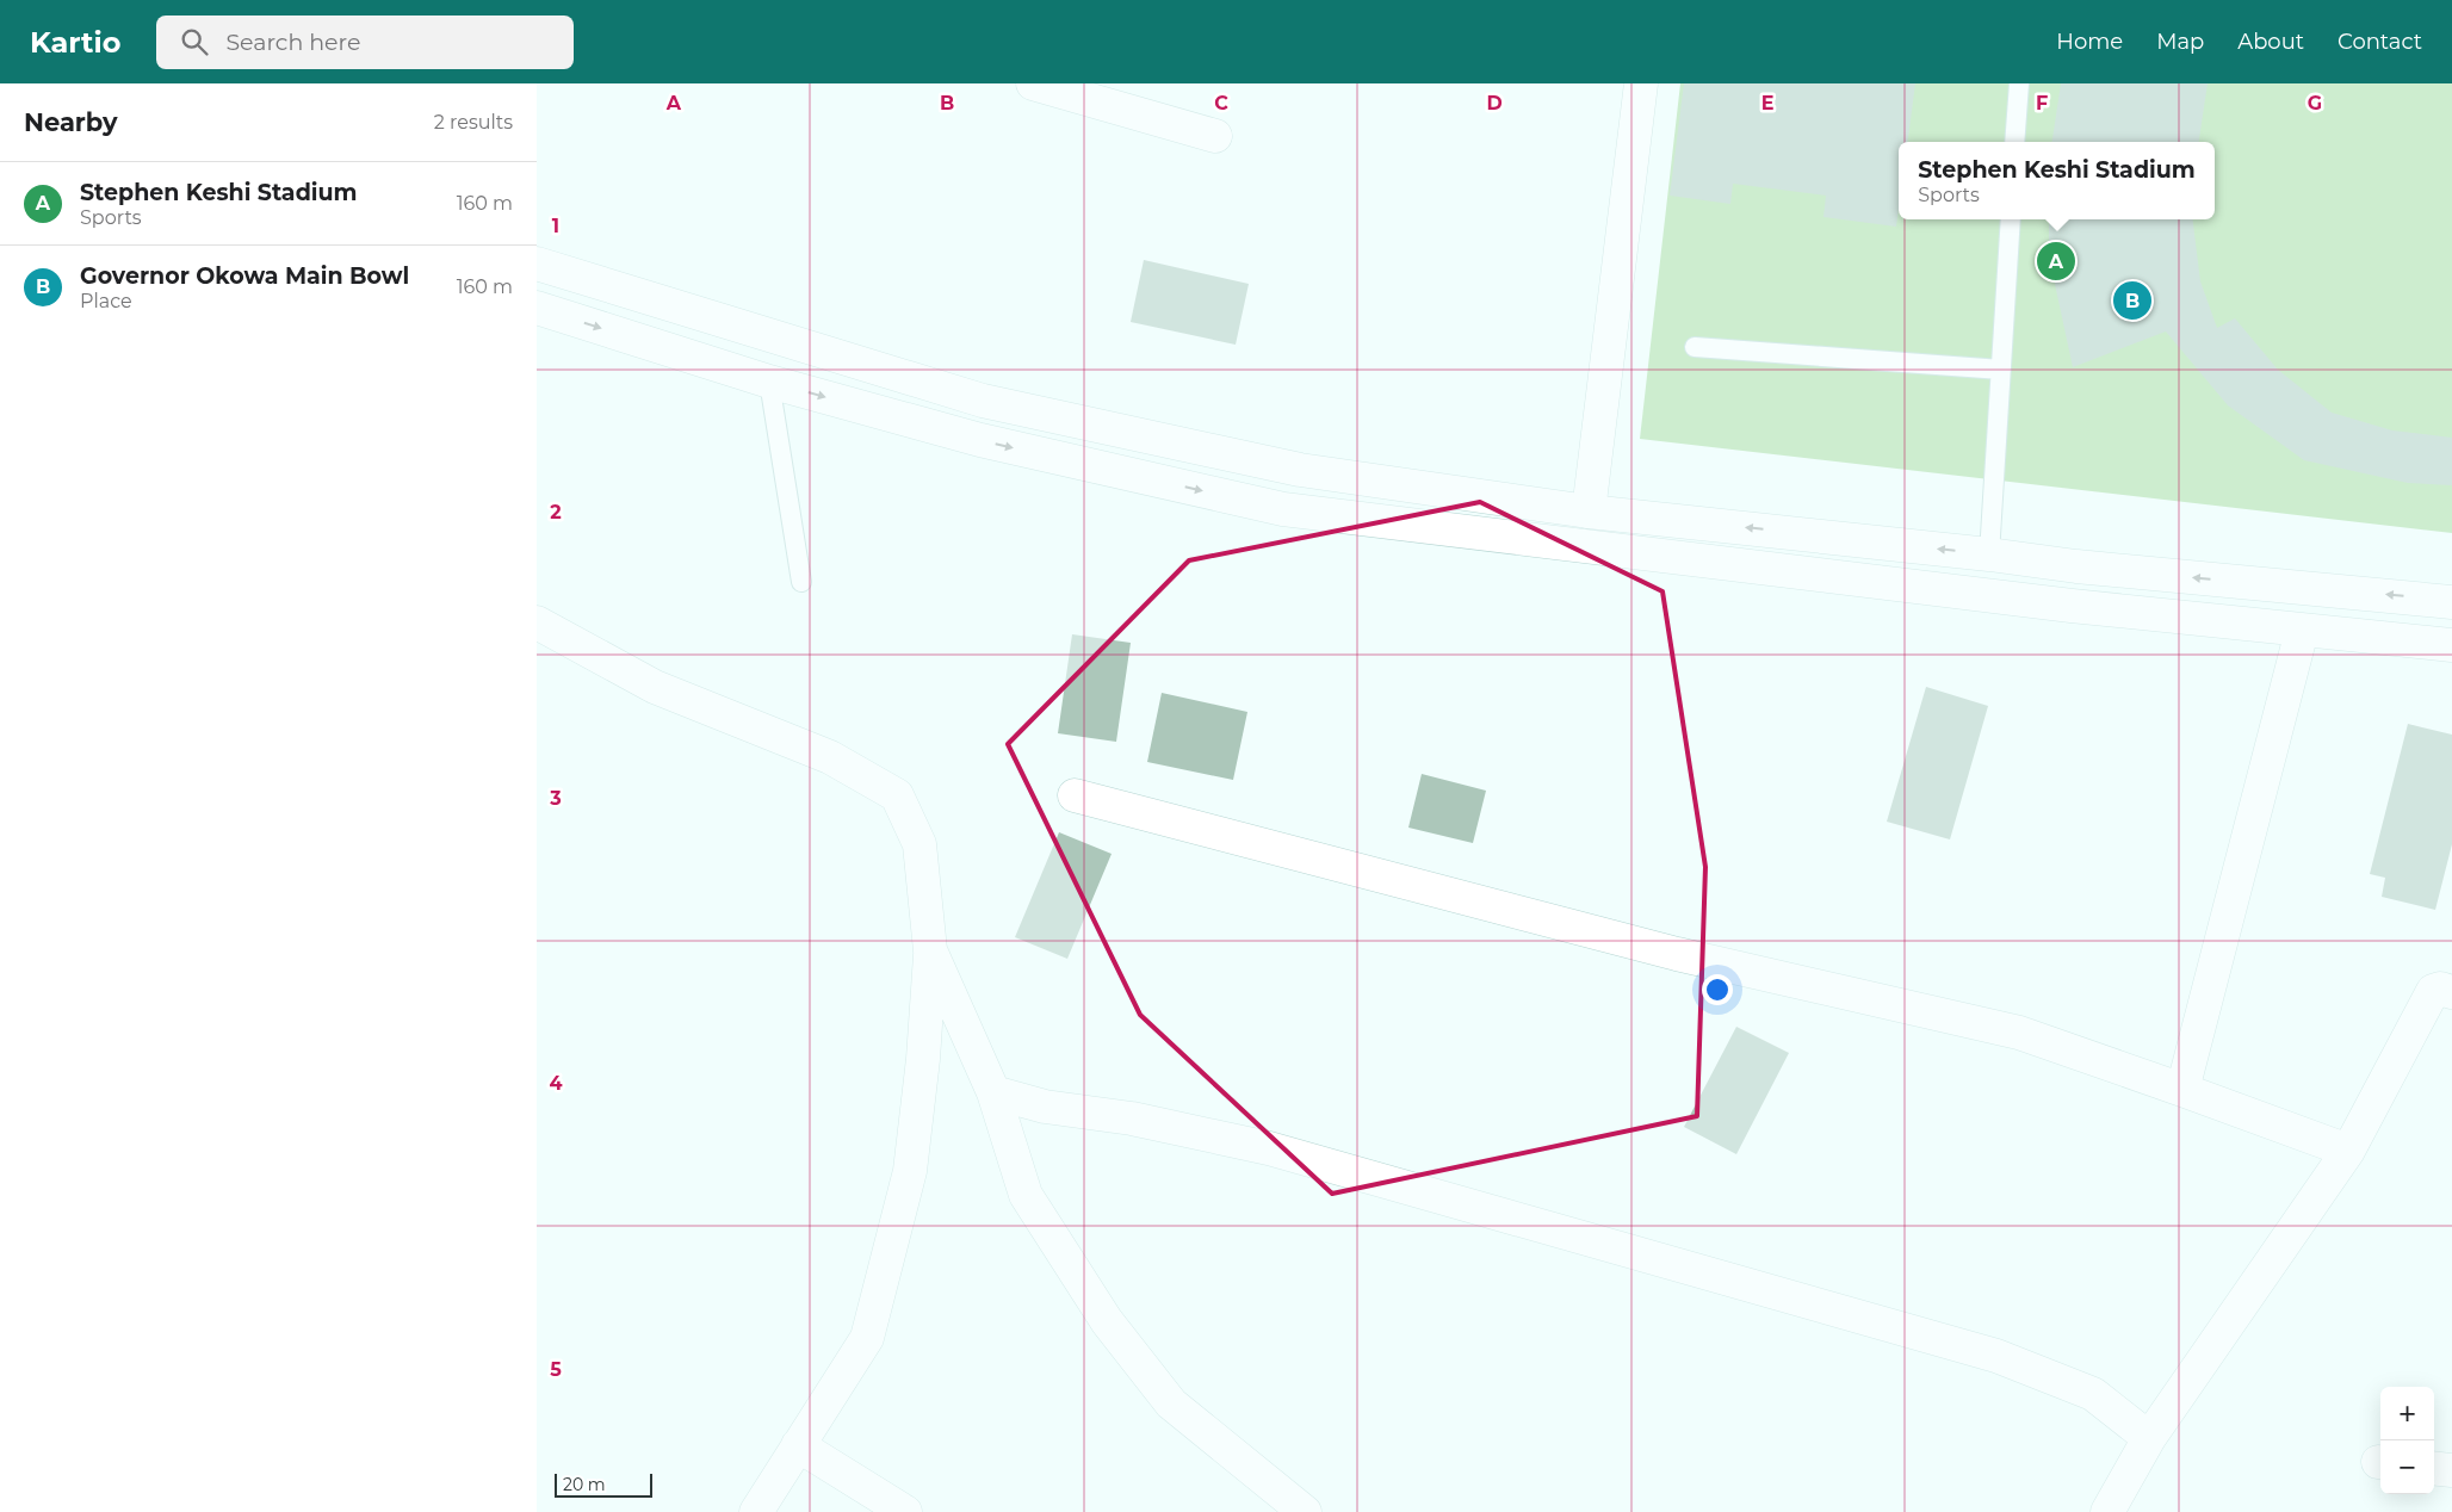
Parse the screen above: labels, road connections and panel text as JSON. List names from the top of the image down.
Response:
{
  "scale_bar": "20 m",
  "page": {
    "header": "Kartio",
    "search": "Search here",
    "nav": [
      "Home",
      "Map",
      "About",
      "Contact"
    ],
    "heading": ["Nearby", "2 results"],
    "popup": ["Stephen Keshi Stadium", "Sports"],
    "list": [
      {
        "mark": "A",
        "name": "Stephen Keshi Stadium",
        "note": "Sports",
        "value": "160 m"
      },
      {
        "mark": "B",
        "name": "Governor Okowa Main Bowl",
        "note": "Place",
        "value": "160 m"
      }
    ],
    "pins": ["A", "B"],
    "map_buttons": ["+", "−"],
    "scale": "20 m"
  },
  "grid": {
    "columns": [
      "A",
      "B",
      "C",
      "D",
      "E",
      "F",
      "G"
    ],
    "rows": [
      "1",
      "2",
      "3",
      "4",
      "5"
    ]
  }
}
